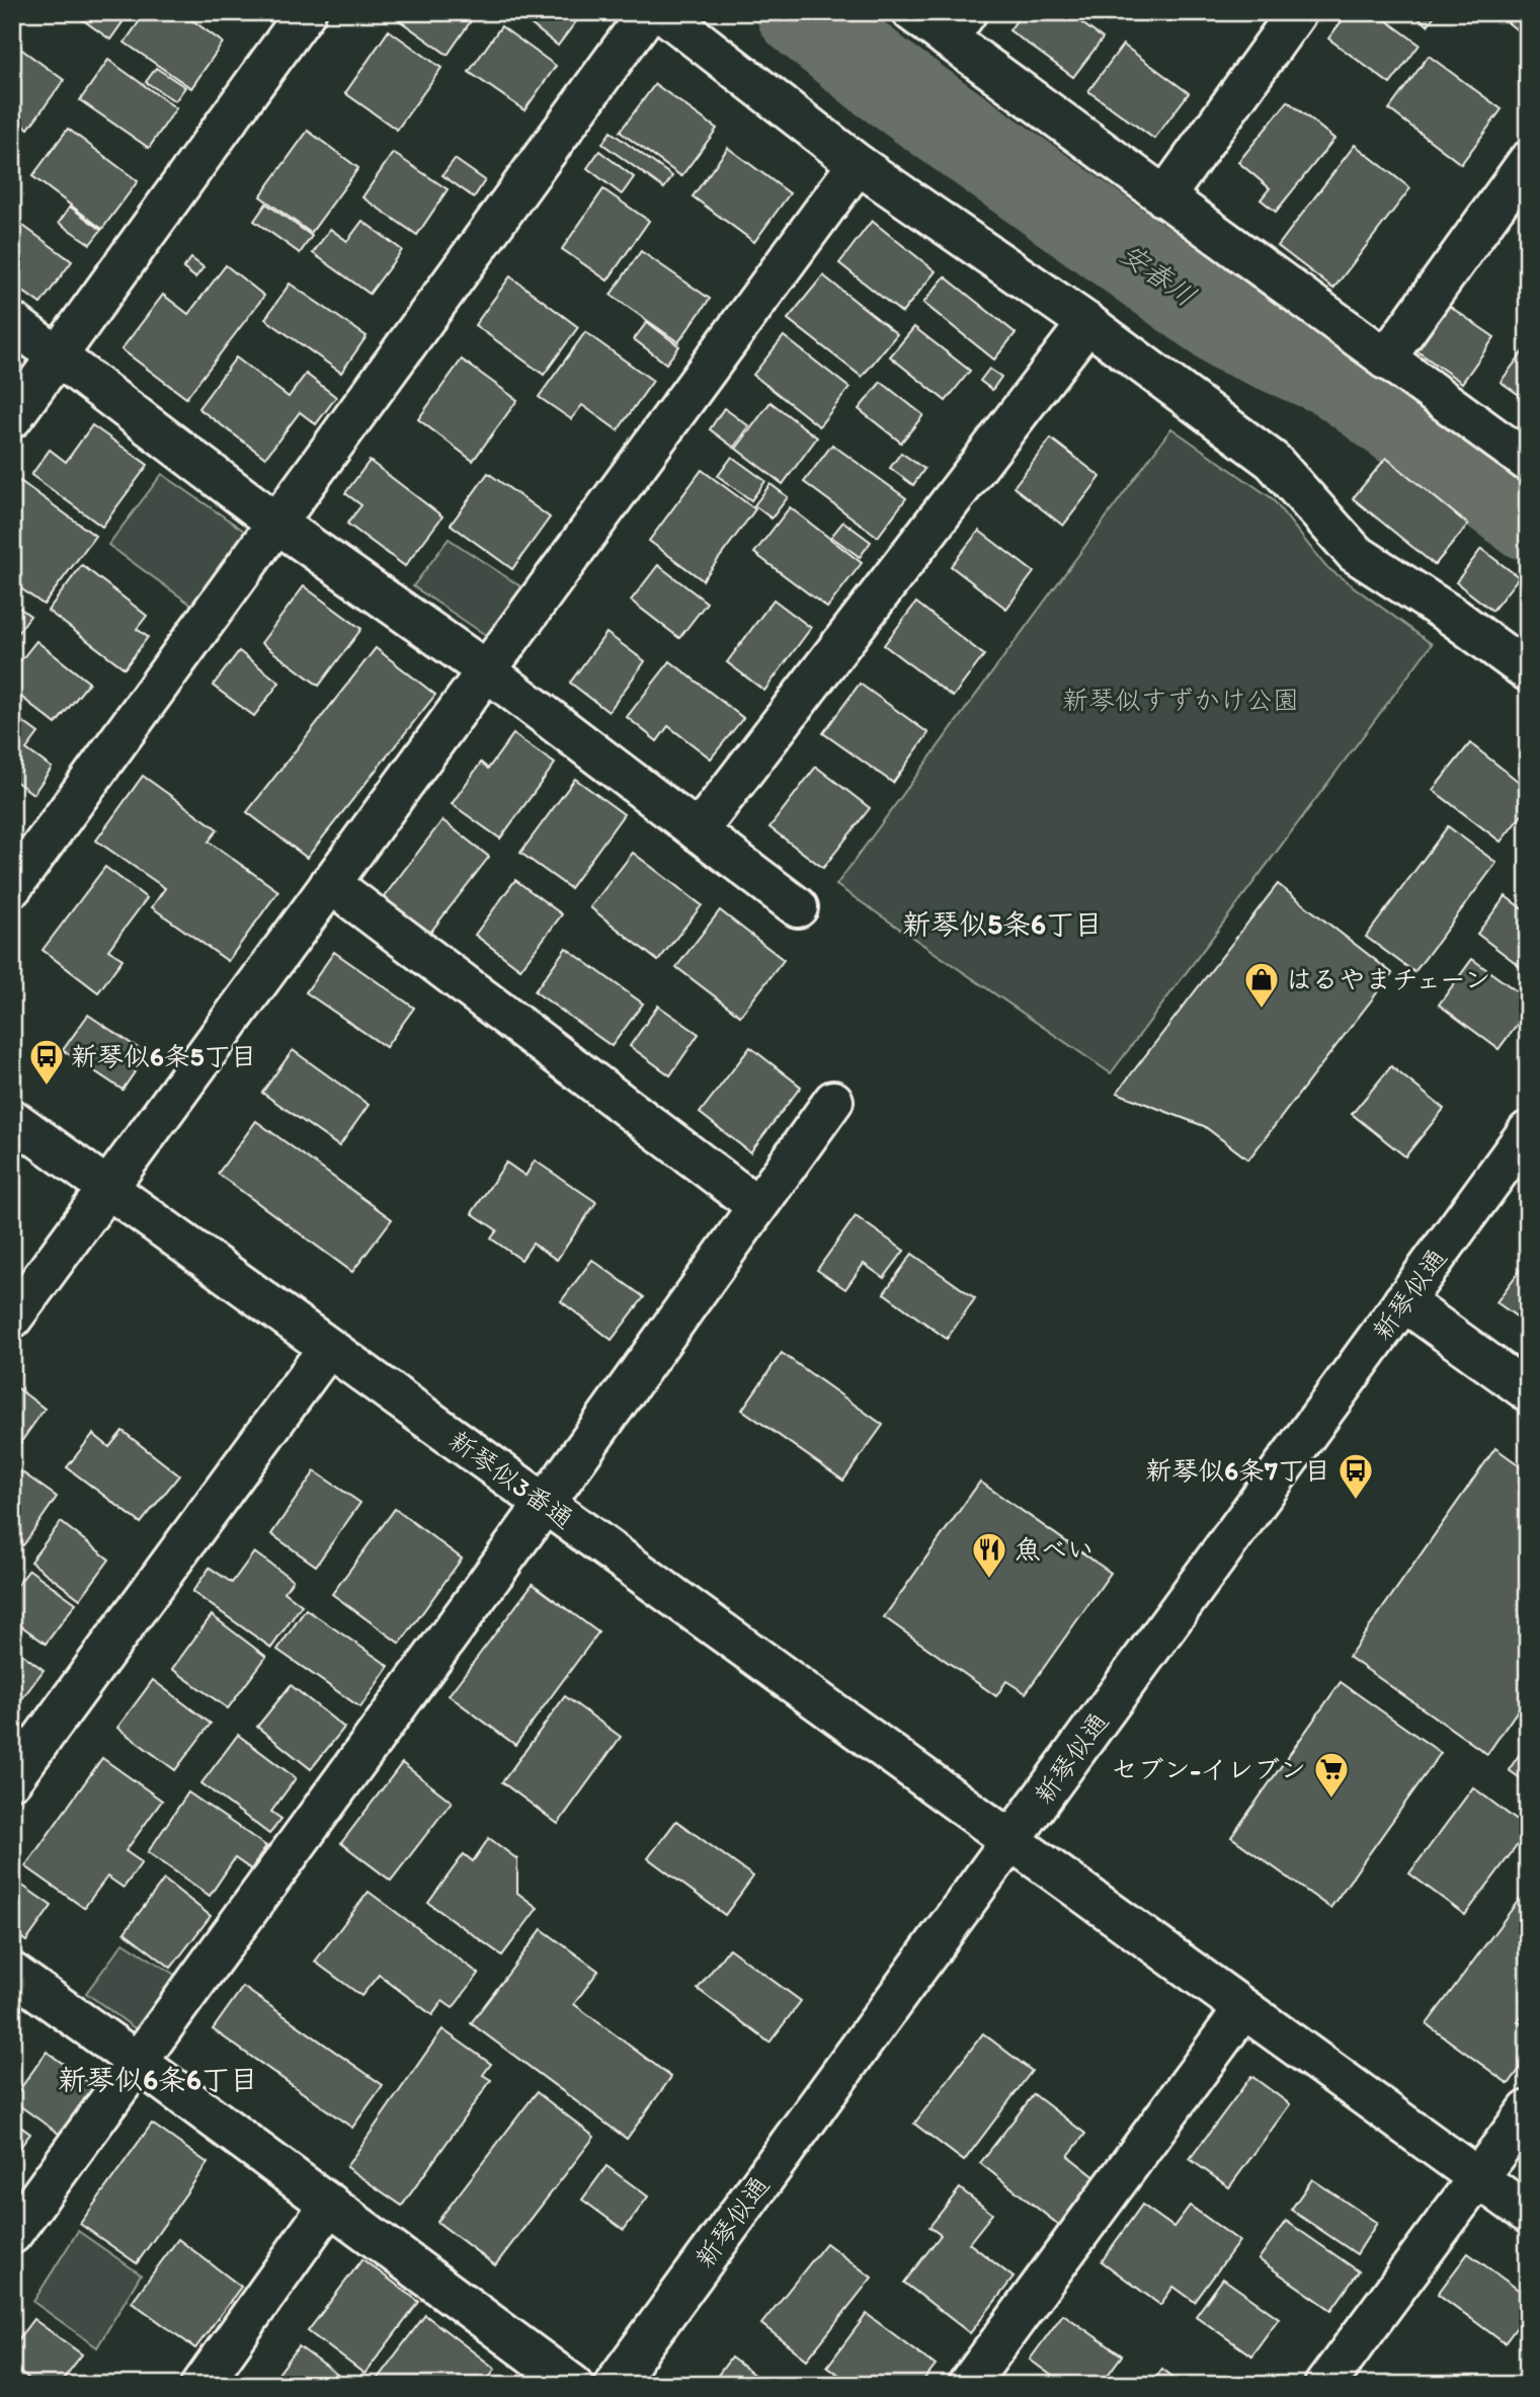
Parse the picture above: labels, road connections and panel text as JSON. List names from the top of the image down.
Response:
{
  "streets": {
    "street": ["新琴似通", "新琴似3番通"]
  },
  "crossings": [
    ["新琴似通", "新琴似3番通"]
  ],
  "districts": ["新琴似5条6丁目", "新琴似6条6丁目"],
  "water": ["安春川"],
  "parks": ["新琴似すずかけ公園"],
  "places": {
    "shop": ["はるやまチェーン"],
    "bus stop": ["新琴似6条5丁目", "新琴似6条7丁目"],
    "restaurant": ["魚べい"],
    "supermarket": ["セブン-イレブン"]
  }
}
